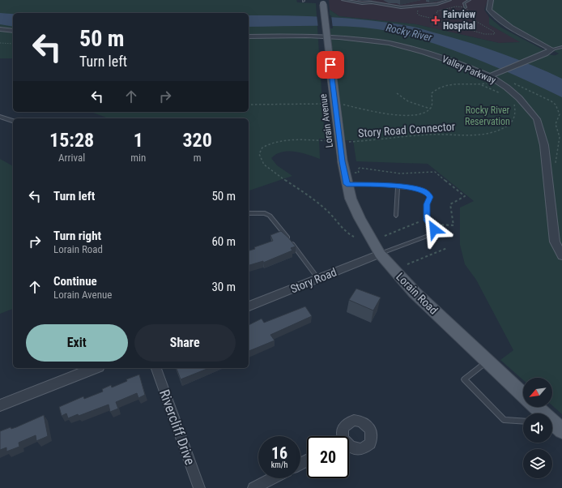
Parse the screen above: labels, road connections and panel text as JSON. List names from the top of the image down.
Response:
{
  "streets": {
    "main road": ["Lorain Avenue", "Lorain Road"],
    "street": ["Valley Parkway", "Story Road", "Rivercliff Drive"],
    "path": ["Story Road Connector"]
  },
  "crossings": [
    ["Lorain Avenue", "Lorain Road"],
    ["Story Road", "Lorain Road"]
  ],
  "water": ["Rocky River"],
  "parks": ["Rocky River Reservation"],
  "places": {
    "health": ["Fairview Hospital"]
  },
  "north": "bottom left",
  "page": {
    "turn": ["50 m", "Turn left"],
    "eta": [
      "15:28",
      "Arrival",
      "1",
      "min",
      "320",
      "m"
    ],
    "list": [
      {
        "name": "Turn left",
        "value": "50 m"
      },
      {
        "name": "Turn right",
        "note": "Lorain Road",
        "value": "60 m"
      },
      {
        "name": "Continue",
        "note": "Lorain Avenue",
        "value": "30 m"
      }
    ],
    "buttons": ["Exit", "Share"],
    "speed": "16 km/h",
    "limit": "20"
  }
}
